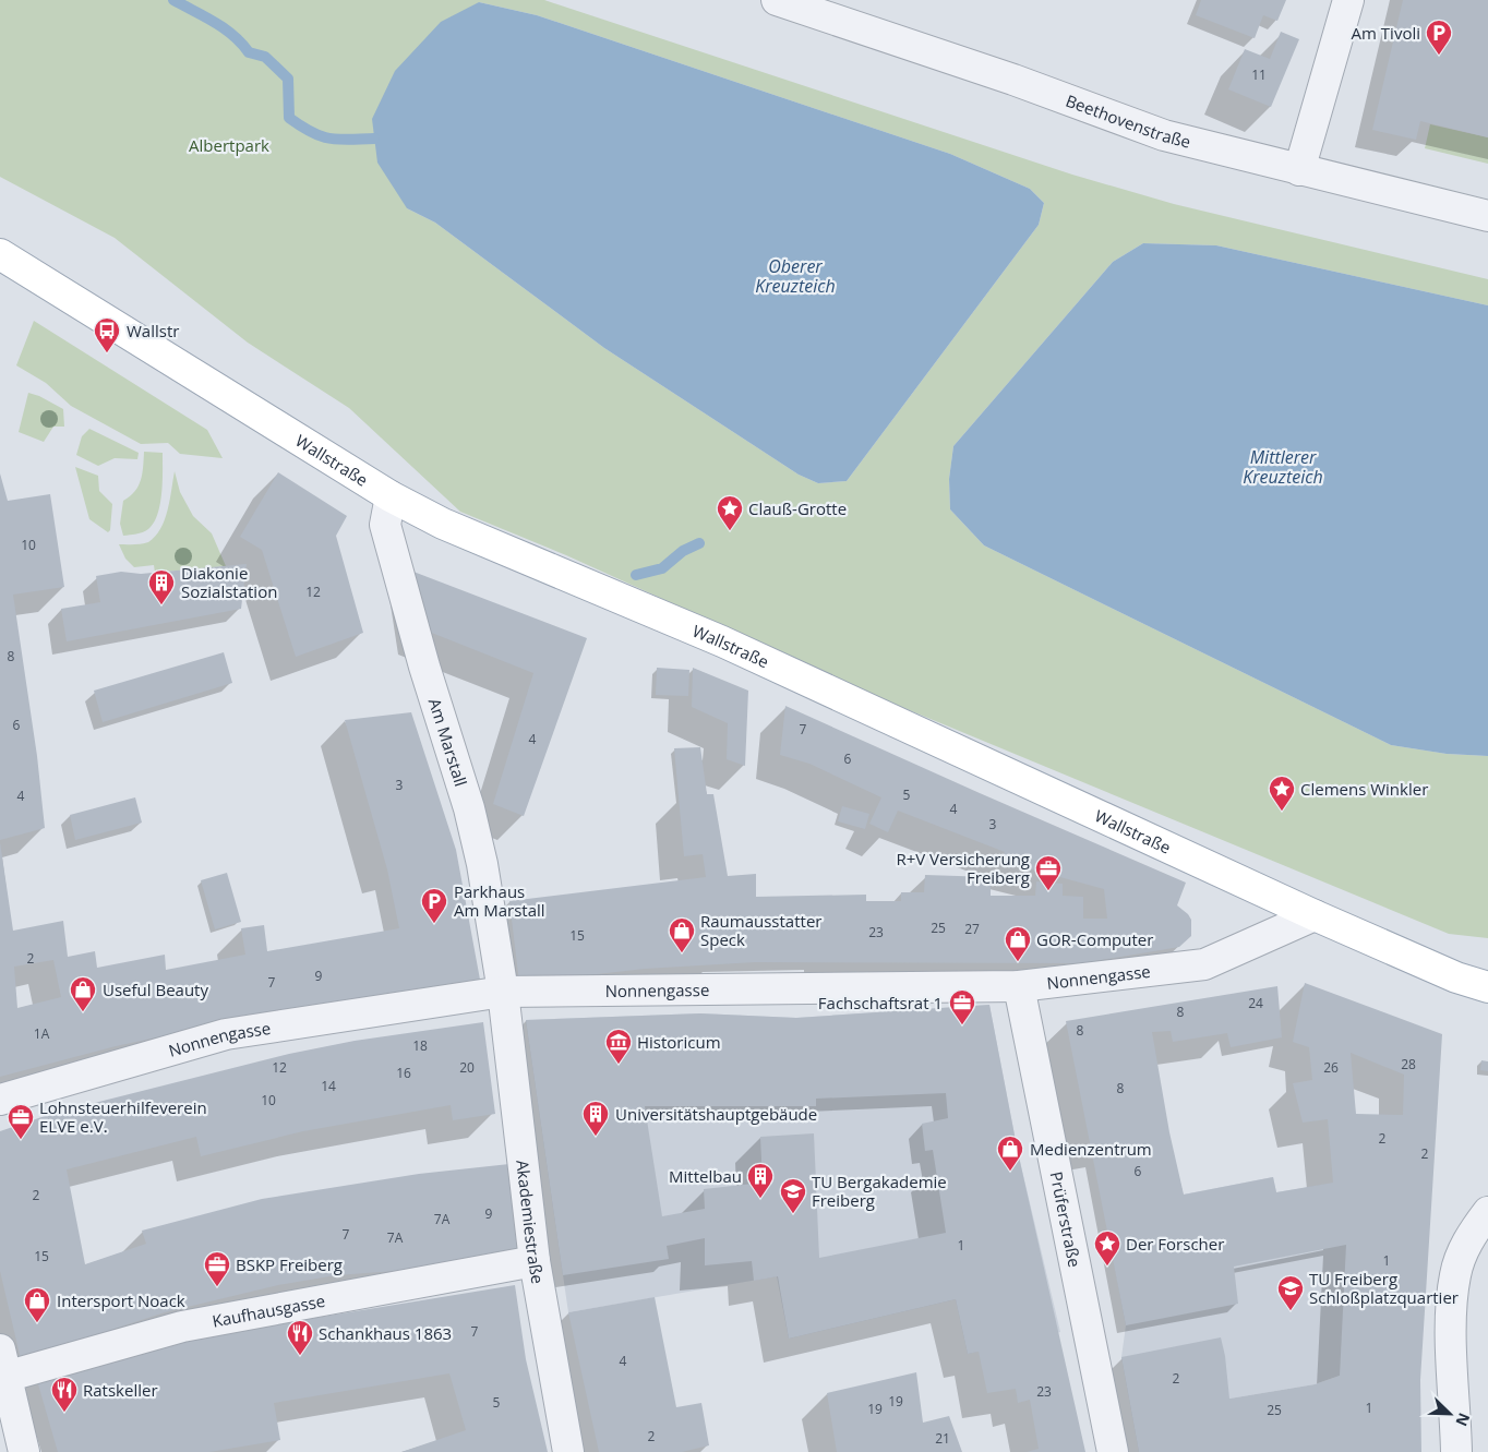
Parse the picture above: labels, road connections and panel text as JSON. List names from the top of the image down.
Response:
{
  "streets": {
    "main road": ["Wallstraße"],
    "street": [
      "Beethovenstraße",
      "Am Marstall",
      "Nonnengasse",
      "Prüferstraße",
      "Akademiestraße",
      "Kaufhausgasse"
    ]
  },
  "crossings": [
    ["Wallstraße", "Am Marstall"],
    ["Wallstraße", "Nonnengasse"],
    ["Am Marstall", "Nonnengasse"],
    ["Am Marstall", "Akademiestraße"],
    ["Nonnengasse", "Prüferstraße"],
    ["Nonnengasse", "Akademiestraße"],
    ["Akademiestraße", "Kaufhausgasse"]
  ],
  "water": ["Oberer Kreuzteich", "Mittlerer Kreuzteich"],
  "parks": ["Albertpark"],
  "places": {
    "parking": ["Am Tivoli", "Parkhaus Am Marstall"],
    "bus stop": ["Wallstr"],
    "place": ["Clauß-Grotte", "Clemens Winkler", "Der Forscher"],
    "building": ["Diakonie Sozialstation", "Universitätshauptgebäude", "Mittelbau"],
    "office": [
      "R+V Versicherung Freiberg",
      "Fachschaftsrat 1",
      "Lohnsteuerhilfeverein ELVE e.V.",
      "BSKP Freiberg"
    ],
    "shop": [
      "Raumausstatter Speck",
      "GOR-Computer",
      "Useful Beauty",
      "Medienzentrum",
      "Intersport Noack"
    ],
    "museum": ["Historicum"],
    "school or university": ["TU Bergakademie Freiberg", "TU Freiberg Schloßplatzquartier"],
    "restaurant": ["Schankhaus 1863", "Ratskeller"]
  },
  "house_numbers": [
    "11",
    "10",
    "12",
    "8",
    "6",
    "7",
    "4",
    "6",
    "3",
    "5",
    "4",
    "4",
    "3",
    "25",
    "27",
    "23",
    "15",
    "2",
    "9",
    "7",
    "24",
    "8",
    "8",
    "1A",
    "18",
    "28",
    "12",
    "20",
    "26",
    "16",
    "14",
    "8",
    "10",
    "2",
    "2",
    "6",
    "2",
    "9",
    "7A",
    "7",
    "7A",
    "1",
    "15",
    "1",
    "7",
    "4",
    "2",
    "23",
    "19",
    "5",
    "1",
    "19",
    "25",
    "2",
    "21"
  ],
  "north": "bottom right"
}
